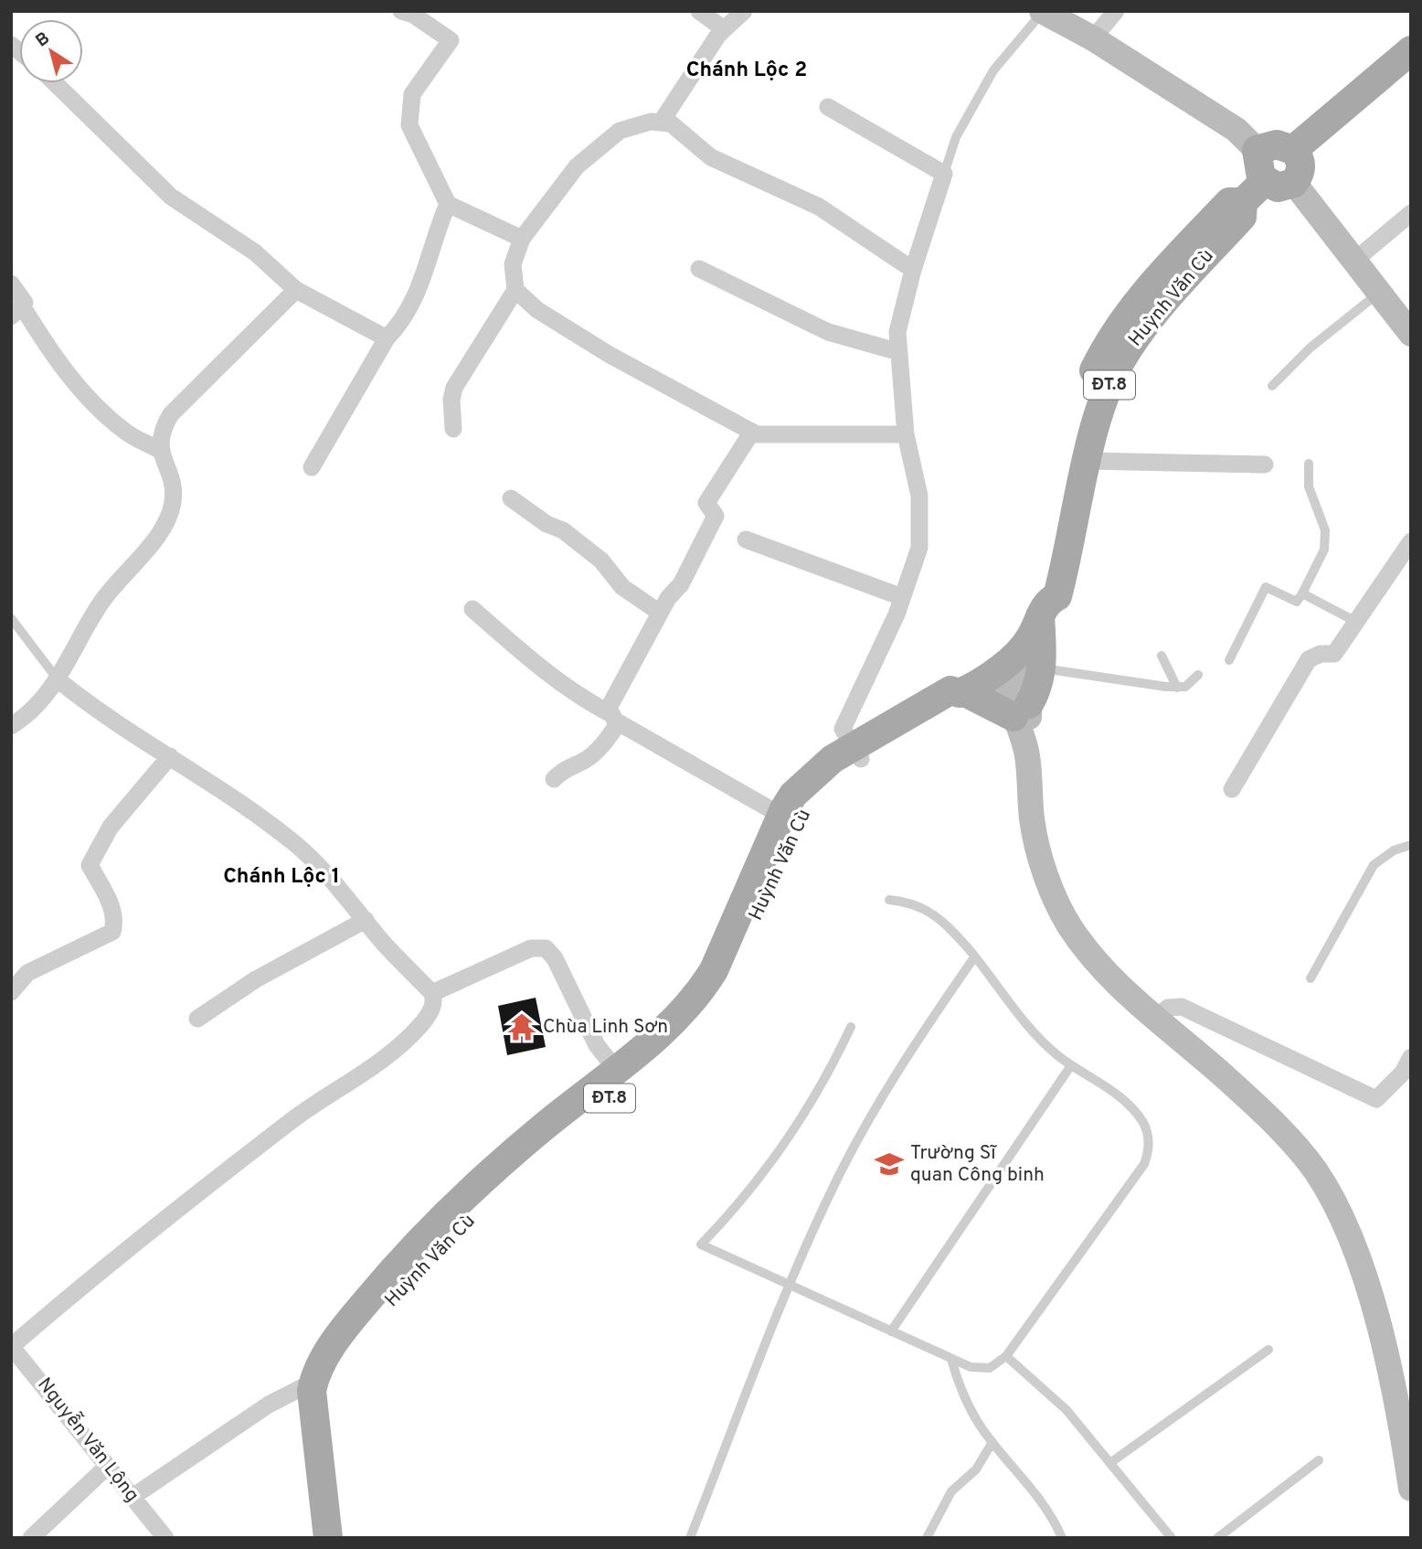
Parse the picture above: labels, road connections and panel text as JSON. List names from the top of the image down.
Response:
{
  "streets": {
    "main road": ["Huỳnh Văn Cù", "ĐT.8"],
    "street": ["Nguyễn Văn Lộng"]
  },
  "districts": ["Chánh Lộc 2", "Chánh Lộc 1"],
  "places": {
    "temple": ["Chùa Linh Sơn"],
    "school or university": ["Trường Sĩ quan Công binh"]
  },
  "north": "top left"
}
